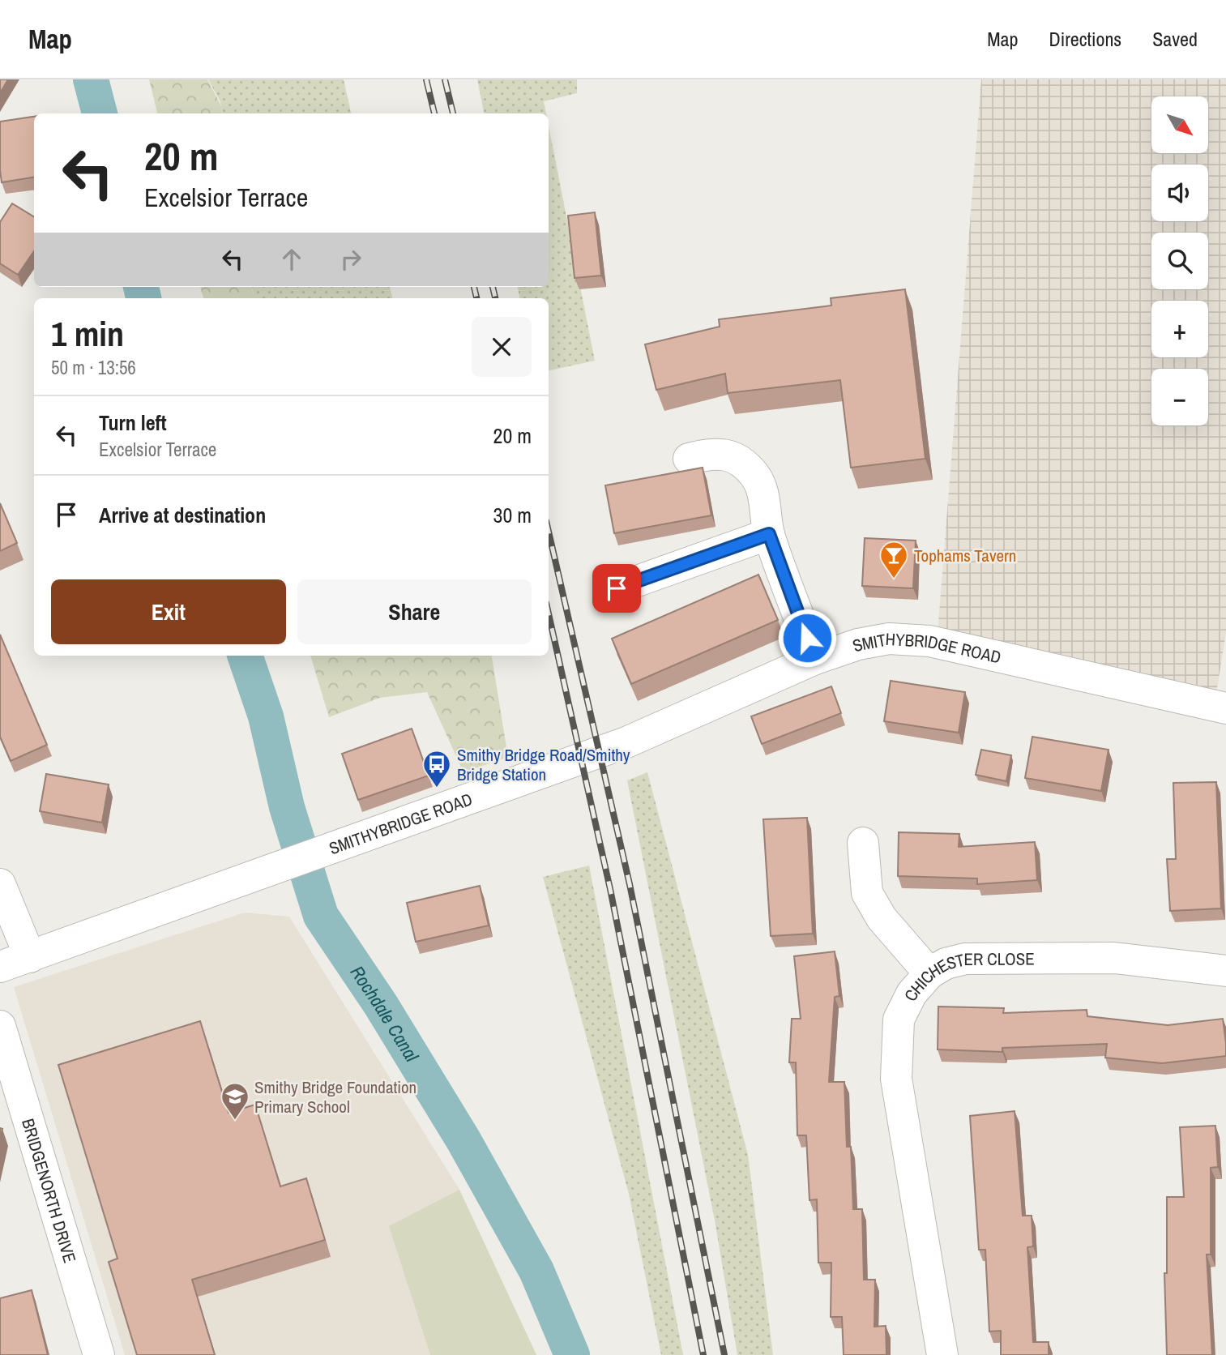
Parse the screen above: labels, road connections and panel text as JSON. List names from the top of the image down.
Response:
{
  "streets": {
    "street": ["SMITHYBRIDGE ROAD", "CHICHESTER CLOSE", "BRIDGENORTH DRIVE"]
  },
  "water": ["Rochdale Canal"],
  "places": {
    "bar": ["Tophams Tavern"],
    "bus stop": ["Smithy Bridge Road/Smithy Bridge Station"],
    "school or university": ["Smithy Bridge Foundation Primary School"]
  },
  "north": "bottom right",
  "page": {
    "header": "Map",
    "nav": ["Map", "Directions", "Saved"],
    "map_buttons": ["+", "−"],
    "turn": ["20 m", "Excelsior Terrace"],
    "heading": ["1 min", "50 m · 13:56"],
    "list": [
      {
        "name": "Turn left",
        "note": "Excelsior Terrace",
        "value": "20 m"
      },
      {
        "name": "Arrive at destination",
        "value": "30 m"
      }
    ],
    "buttons": ["Exit", "Share"]
  }
}
